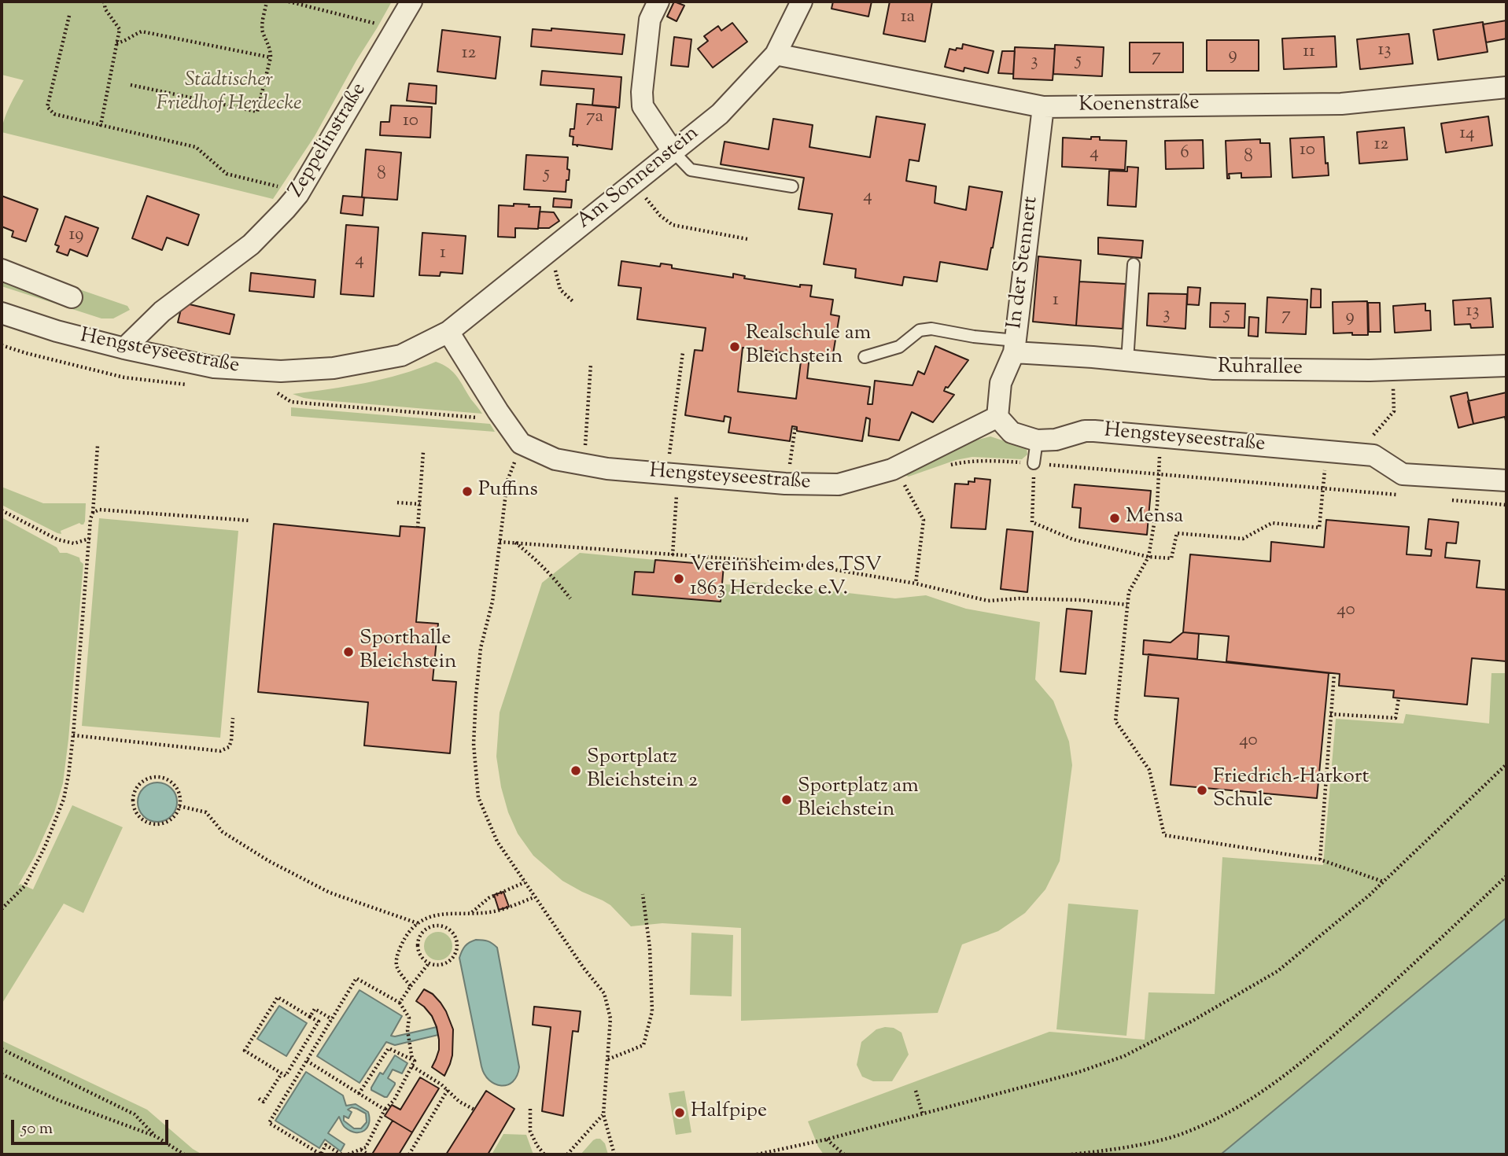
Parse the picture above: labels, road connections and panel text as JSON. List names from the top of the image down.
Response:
{
  "streets": {
    "street": [
      "Koenenstraße",
      "Zeppelinstraße",
      "Am Sonnenstein",
      "In der Stennert",
      "Hengsteyseestraße",
      "Ruhrallee"
    ]
  },
  "crossings": [
    ["Koenenstraße", "Am Sonnenstein"],
    ["Koenenstraße", "In der Stennert"],
    ["Zeppelinstraße", "Hengsteyseestraße"],
    ["Am Sonnenstein", "Hengsteyseestraße"],
    ["In der Stennert", "Hengsteyseestraße"],
    ["In der Stennert", "Ruhrallee"]
  ],
  "parks": ["Städtischer Friedhof Herdecke"],
  "places": [
    "Realschule am Bleichstein",
    "Puffins",
    "Mensa",
    "Vereinsheim des TSV 1863 Herdecke e.V.",
    "Sporthalle Bleichstein",
    "Sportplatz Bleichstein 2",
    "Friedrich-Harkort Schule",
    "Sportplatz am Bleichstein",
    "Halfpipe"
  ],
  "house_numbers": [
    "1a",
    "13",
    "11",
    "12",
    "9",
    "7",
    "5",
    "3",
    "7a",
    "10",
    "14",
    "12",
    "10",
    "4",
    "6",
    "8",
    "5",
    "8",
    "4",
    "19",
    "1",
    "4",
    "1",
    "13",
    "3",
    "5",
    "7",
    "9",
    "40",
    "40"
  ],
  "scale_bar": "50 m"
}
